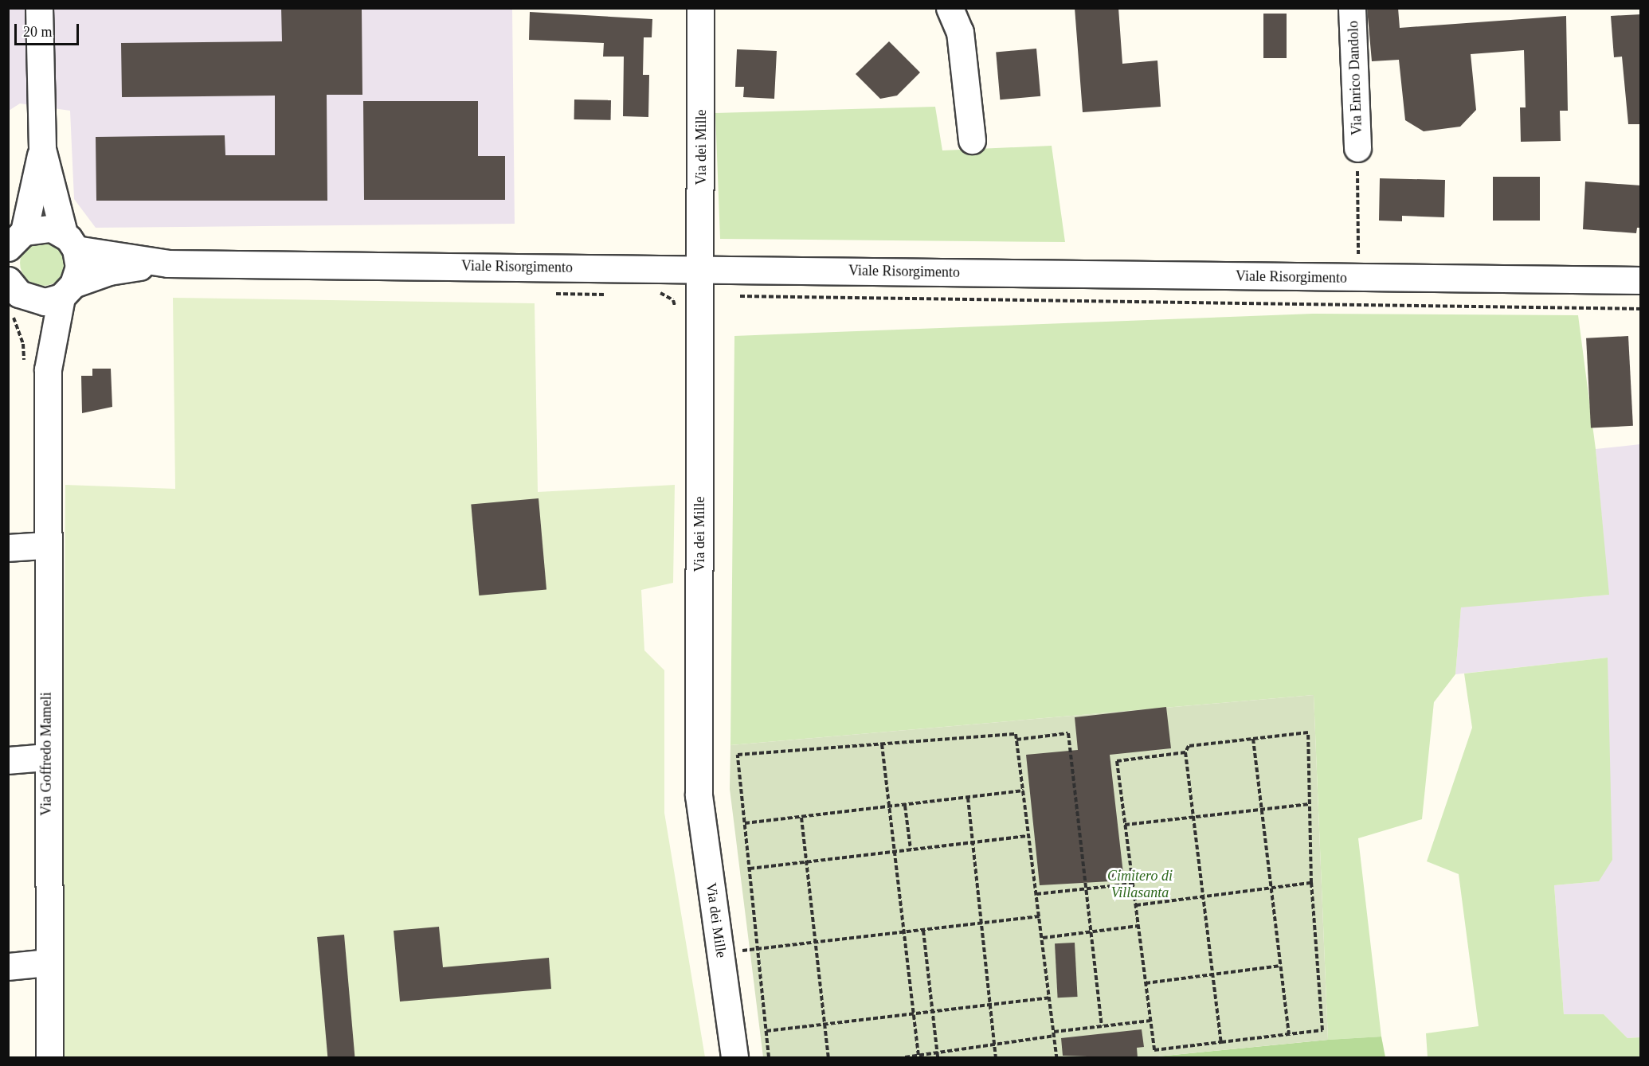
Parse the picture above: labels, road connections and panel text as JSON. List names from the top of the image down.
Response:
{
  "streets": {
    "street": [
      "Via Enrico Dandolo",
      "Via dei Mille",
      "Viale Risorgimento",
      "Via Goffredo Mameli"
    ]
  },
  "crossings": [
    ["Via dei Mille", "Viale Risorgimento"],
    ["Viale Risorgimento", "Via Goffredo Mameli"]
  ],
  "parks": ["Cimitero di Villasanta"],
  "scale_bar": "20 m"
}
